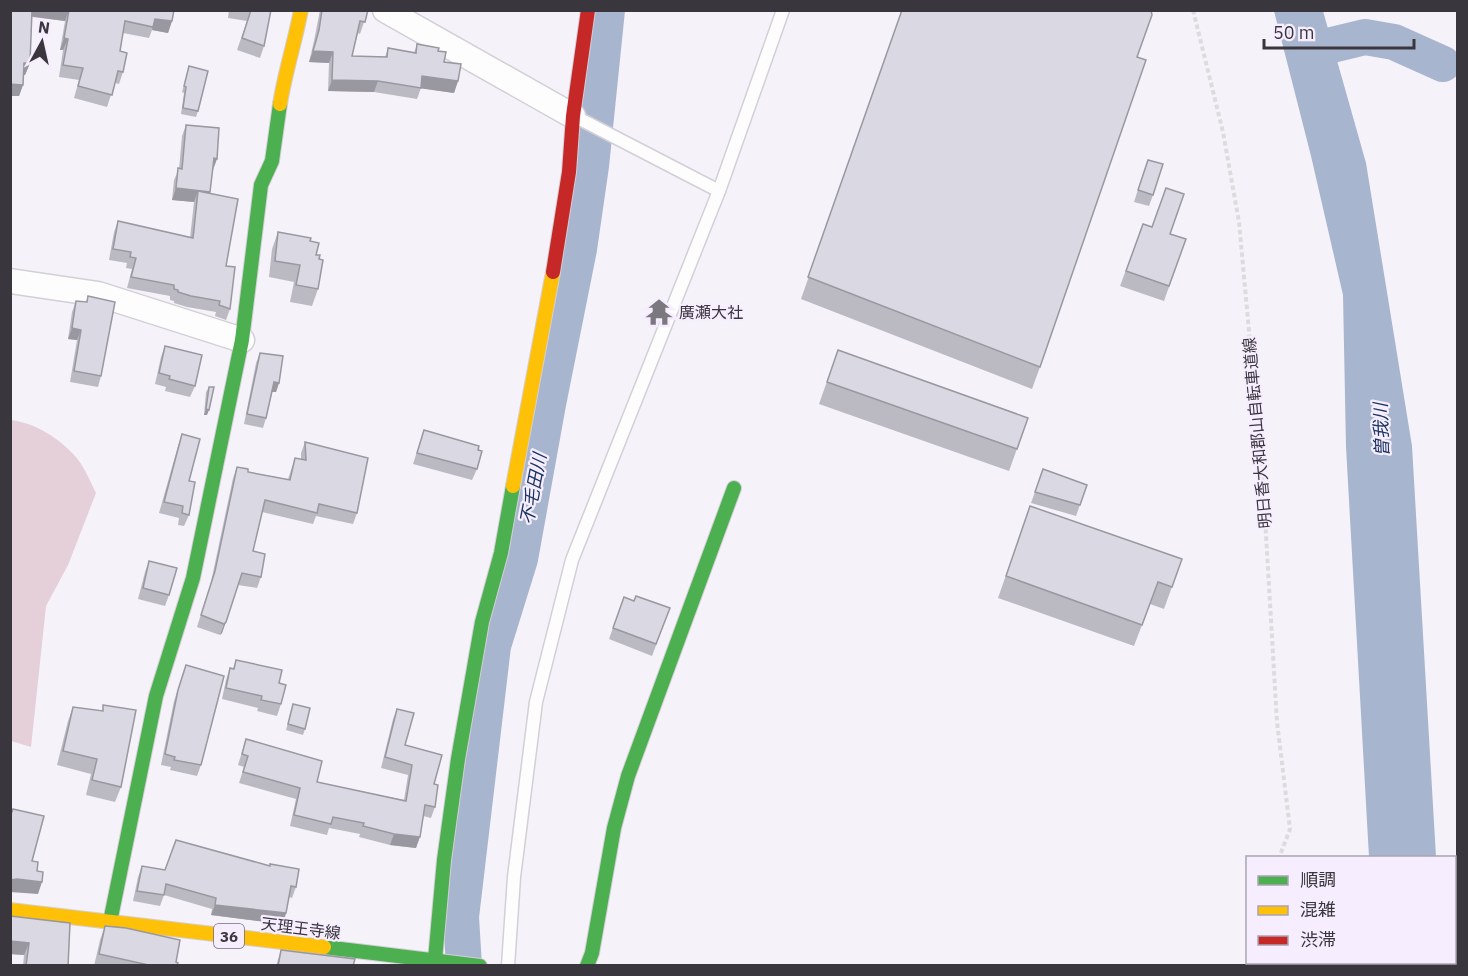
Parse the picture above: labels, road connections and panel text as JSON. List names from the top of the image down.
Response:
{
  "streets": {
    "street": ["天理王寺線", "36"],
    "path": ["明日香大和郡山自転車道線"]
  },
  "water": ["曽我川", "不毛田川"],
  "places": {
    "temple": ["廣瀬大社"]
  },
  "legend": ["順調", "混雑", "渋滞"],
  "scale_bar": "50 m",
  "north": "top"
}
